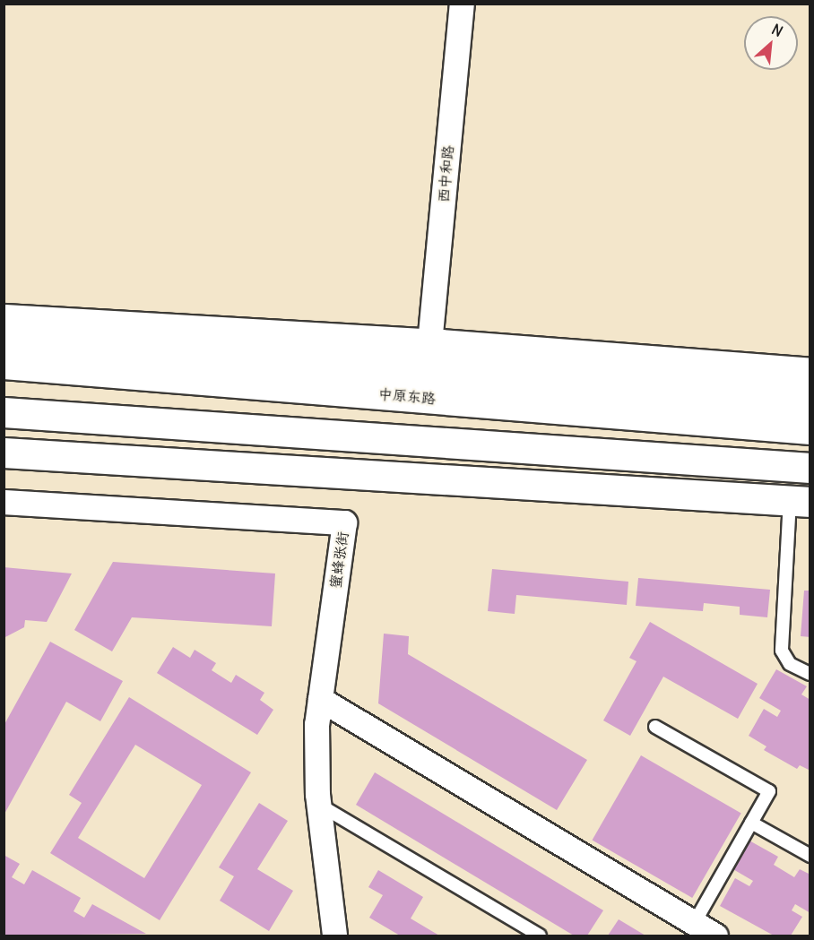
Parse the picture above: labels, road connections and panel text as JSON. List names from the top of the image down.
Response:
{
  "streets": {
    "street": ["西中和路", "中原东路", "蜜蜂张街"]
  },
  "north": "top right"
}
